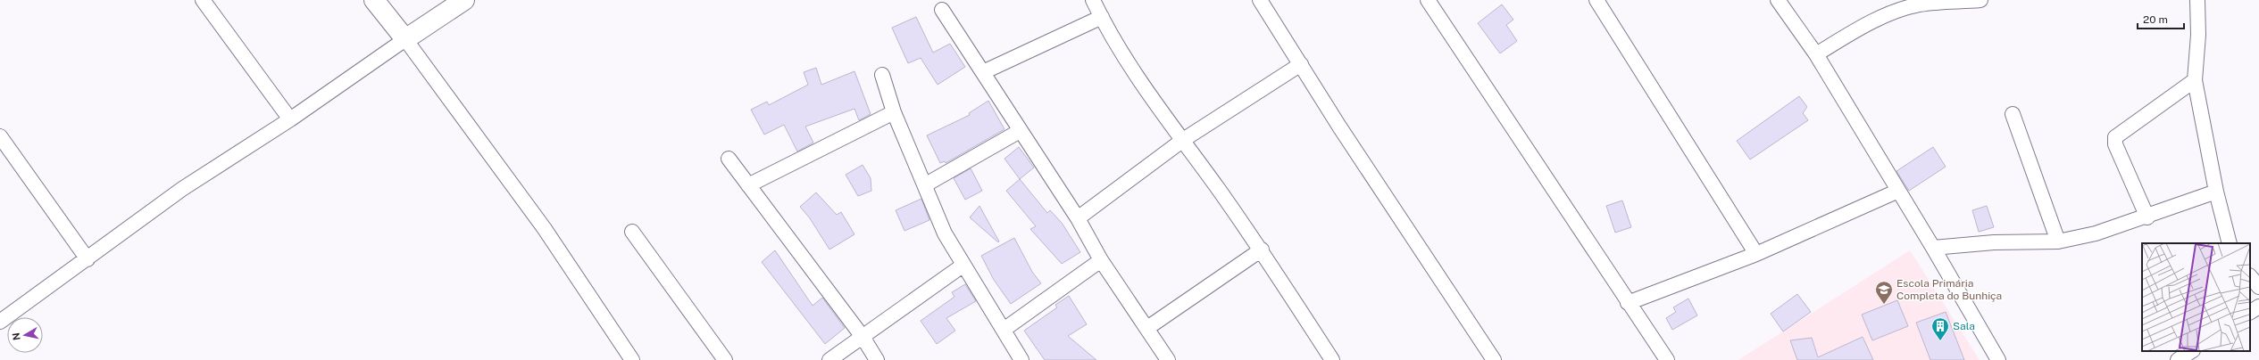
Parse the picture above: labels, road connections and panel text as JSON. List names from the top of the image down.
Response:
{
  "places": {
    "school or university": ["Escola Primária Completa do Bunhiça"],
    "building": ["Sala"]
  },
  "scale_bar": "20 m",
  "north": "left"
}
